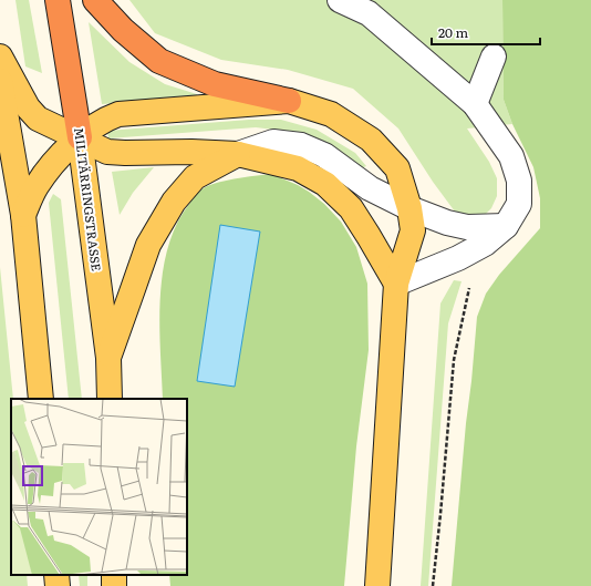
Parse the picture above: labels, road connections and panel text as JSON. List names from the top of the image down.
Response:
{
  "streets": {
    "highway": ["MILITÄRRINGSTRASSE"]
  },
  "scale_bar": "20 m"
}
